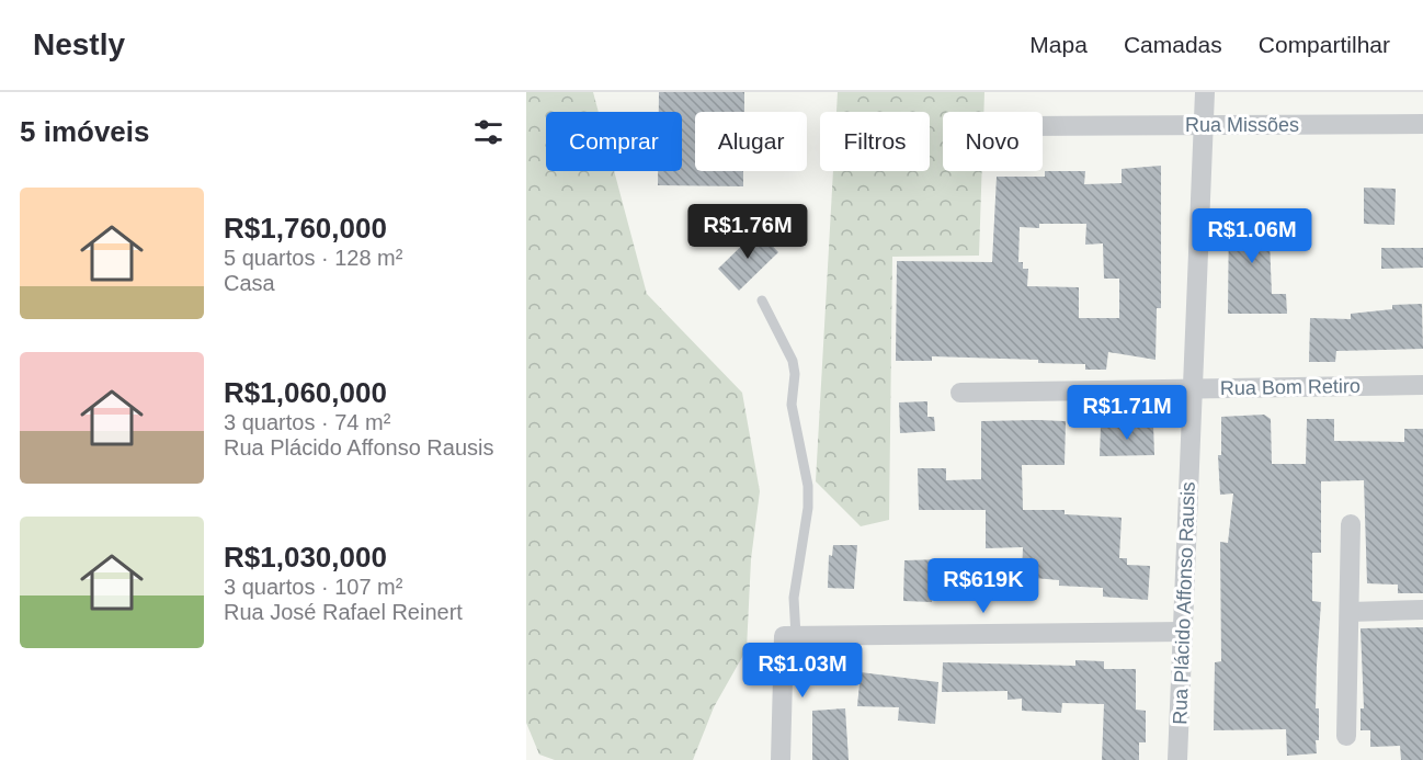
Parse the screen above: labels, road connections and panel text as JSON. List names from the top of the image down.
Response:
{
  "streets": {
    "street": ["Rua Missões", "Rua Bom Retiro", "Rua Plácido Affonso Rausis"]
  },
  "crossings": [
    ["Rua Missões", "Rua Plácido Affonso Rausis"],
    ["Rua Bom Retiro", "Rua Plácido Affonso Rausis"]
  ],
  "page": {
    "header": "Nestly",
    "nav": ["Mapa", "Camadas", "Compartilhar"],
    "heading": "5 imóveis",
    "chip": [
      "Comprar",
      "Alugar",
      "Filtros",
      "Novo"
    ],
    "list": [
      {
        "name": "R$1,760,000",
        "note": "5 quartos · 128 m² · Casa"
      },
      {
        "name": "R$1,060,000",
        "note": "3 quartos · 74 m² · Rua Plácido Affonso Rausis"
      },
      {
        "name": "R$1,030,000",
        "note": "3 quartos · 107 m² · Rua José Rafael Reinert"
      }
    ],
    "price": [
      "R$1.76M",
      "R$1.06M",
      "R$1.71M",
      "R$619K",
      "R$1.03M"
    ]
  }
}
